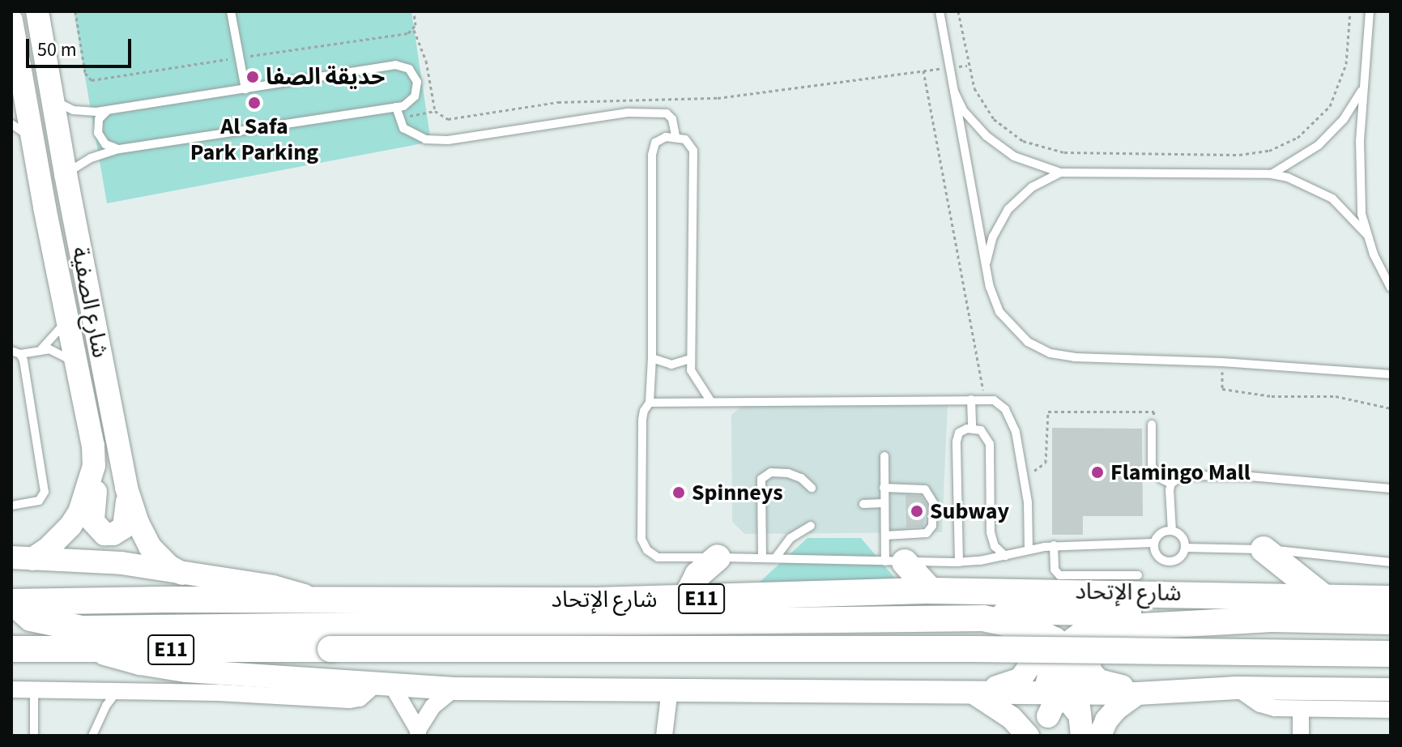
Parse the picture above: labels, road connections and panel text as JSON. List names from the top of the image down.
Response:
{
  "streets": {
    "highway": ["شارع الإتحاد", "E11"],
    "main road": ["شارع الصفية"]
  },
  "places": [
    "حديقة الصفا",
    "Al Safa Park Parking",
    "Flamingo Mall",
    "Spinneys",
    "Subway"
  ],
  "scale_bar": "50 m"
}
